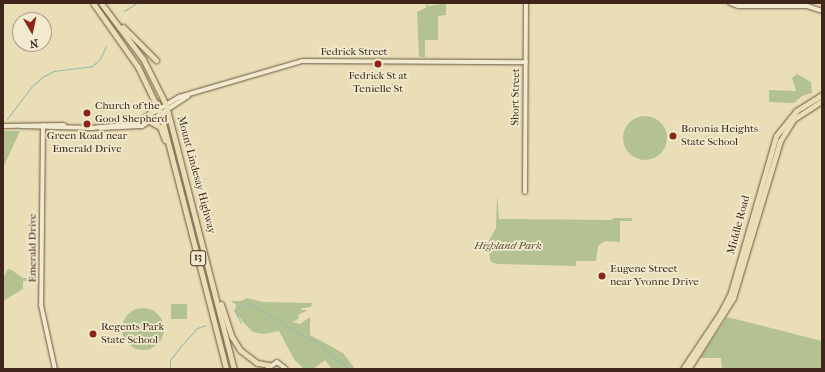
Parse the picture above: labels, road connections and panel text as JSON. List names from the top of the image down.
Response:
{
  "streets": {
    "main road": ["Mount Lindesay Highway", "Middle Road", "13"],
    "street": ["Fedrick Street", "Short Street", "Emerald Drive"]
  },
  "crossings": [
    ["Fedrick Street", "Short Street"],
    ["Fedrick Street", "Mount Lindesay Highway"]
  ],
  "parks": ["Highland Park"],
  "places": [
    "Fedrick St at Tenielle St",
    "Church of the Good Shepherd",
    "Green Road near Emerald Drive",
    "Boronia Heights State School",
    "Eugene Street near Yvonne Drive",
    "Regents Park State School"
  ],
  "north": "bottom"
}
